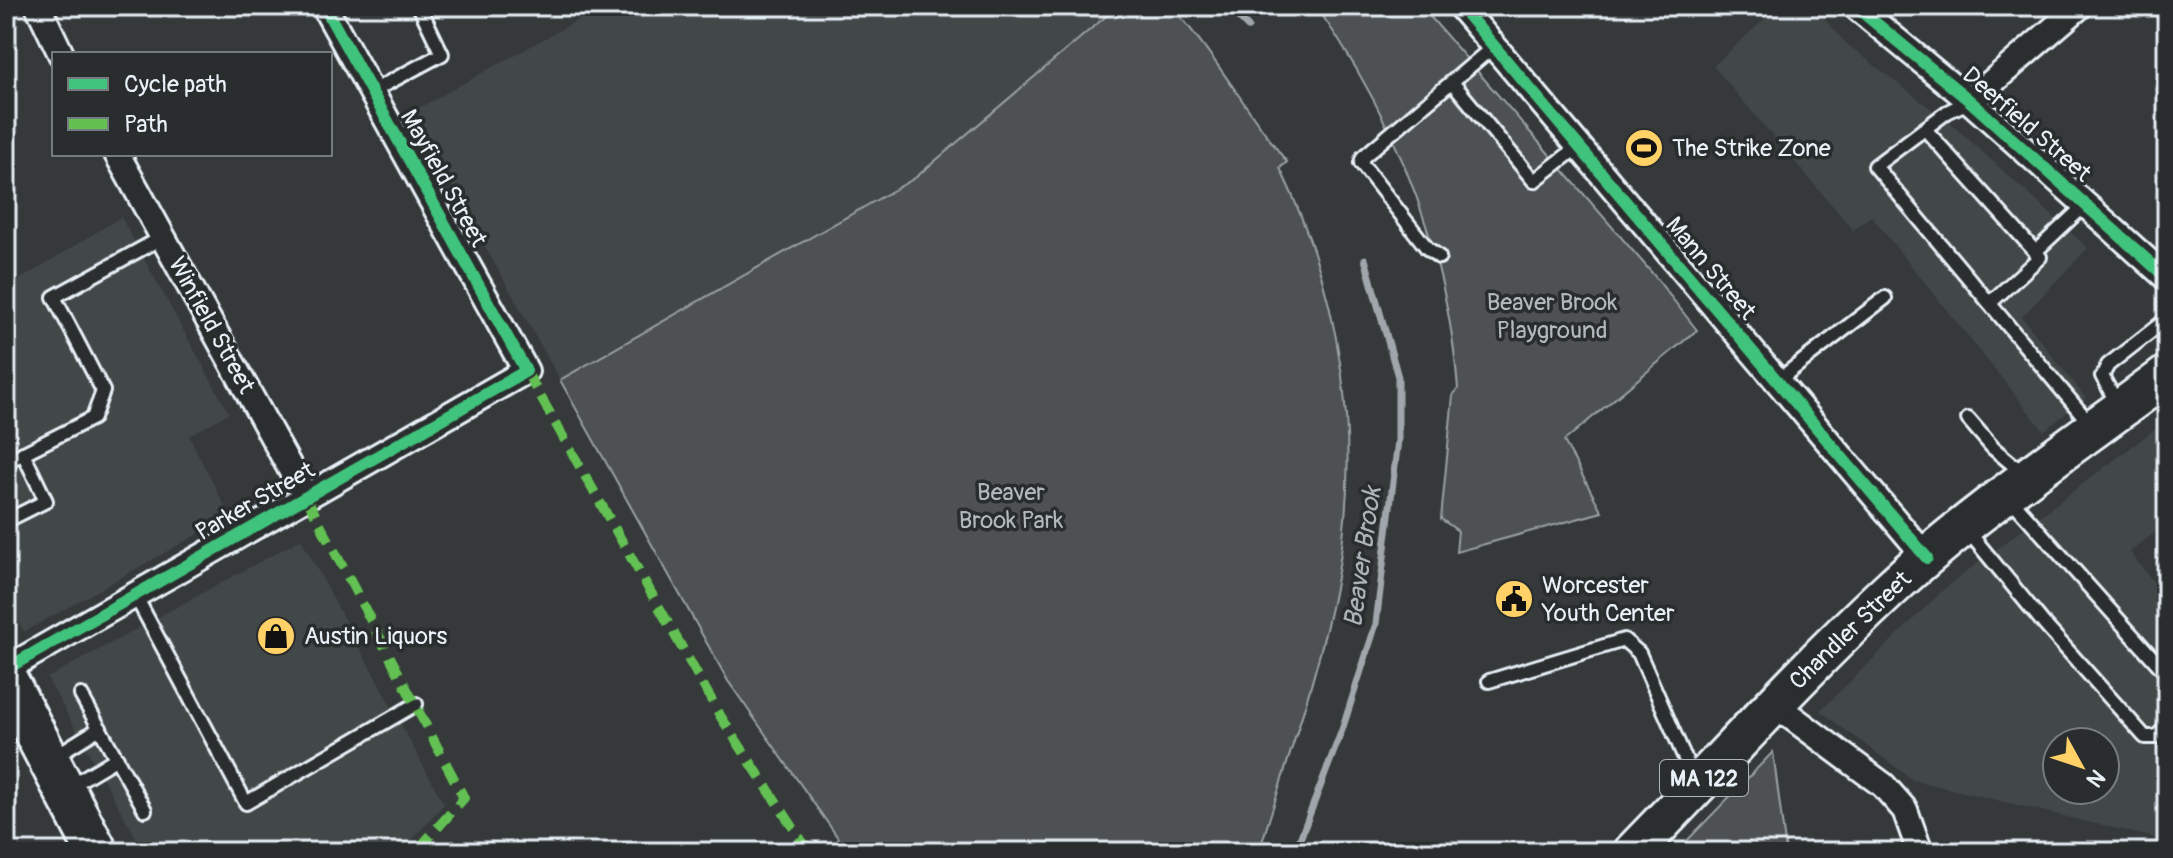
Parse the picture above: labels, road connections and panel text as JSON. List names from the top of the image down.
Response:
{
  "streets": {
    "main road": ["Chandler Street", "MA 122"],
    "street": [
      "Deerfield Street",
      "Mayfield Street",
      "Mann Street",
      "Winfield Street",
      "Parker Street"
    ]
  },
  "crossings": [
    ["Mayfield Street", "Parker Street"],
    ["Mann Street", "Chandler Street"],
    ["Winfield Street", "Parker Street"]
  ],
  "water": ["Beaver Brook"],
  "parks": ["Beaver Brook Playground", "Beaver Brook Park"],
  "places": {
    "sports": ["The Strike Zone"],
    "public building": ["Worcester Youth Center"],
    "shop": ["Austin Liquors"]
  },
  "legend": ["Cycle path", "Path"],
  "north": "bottom right"
}
